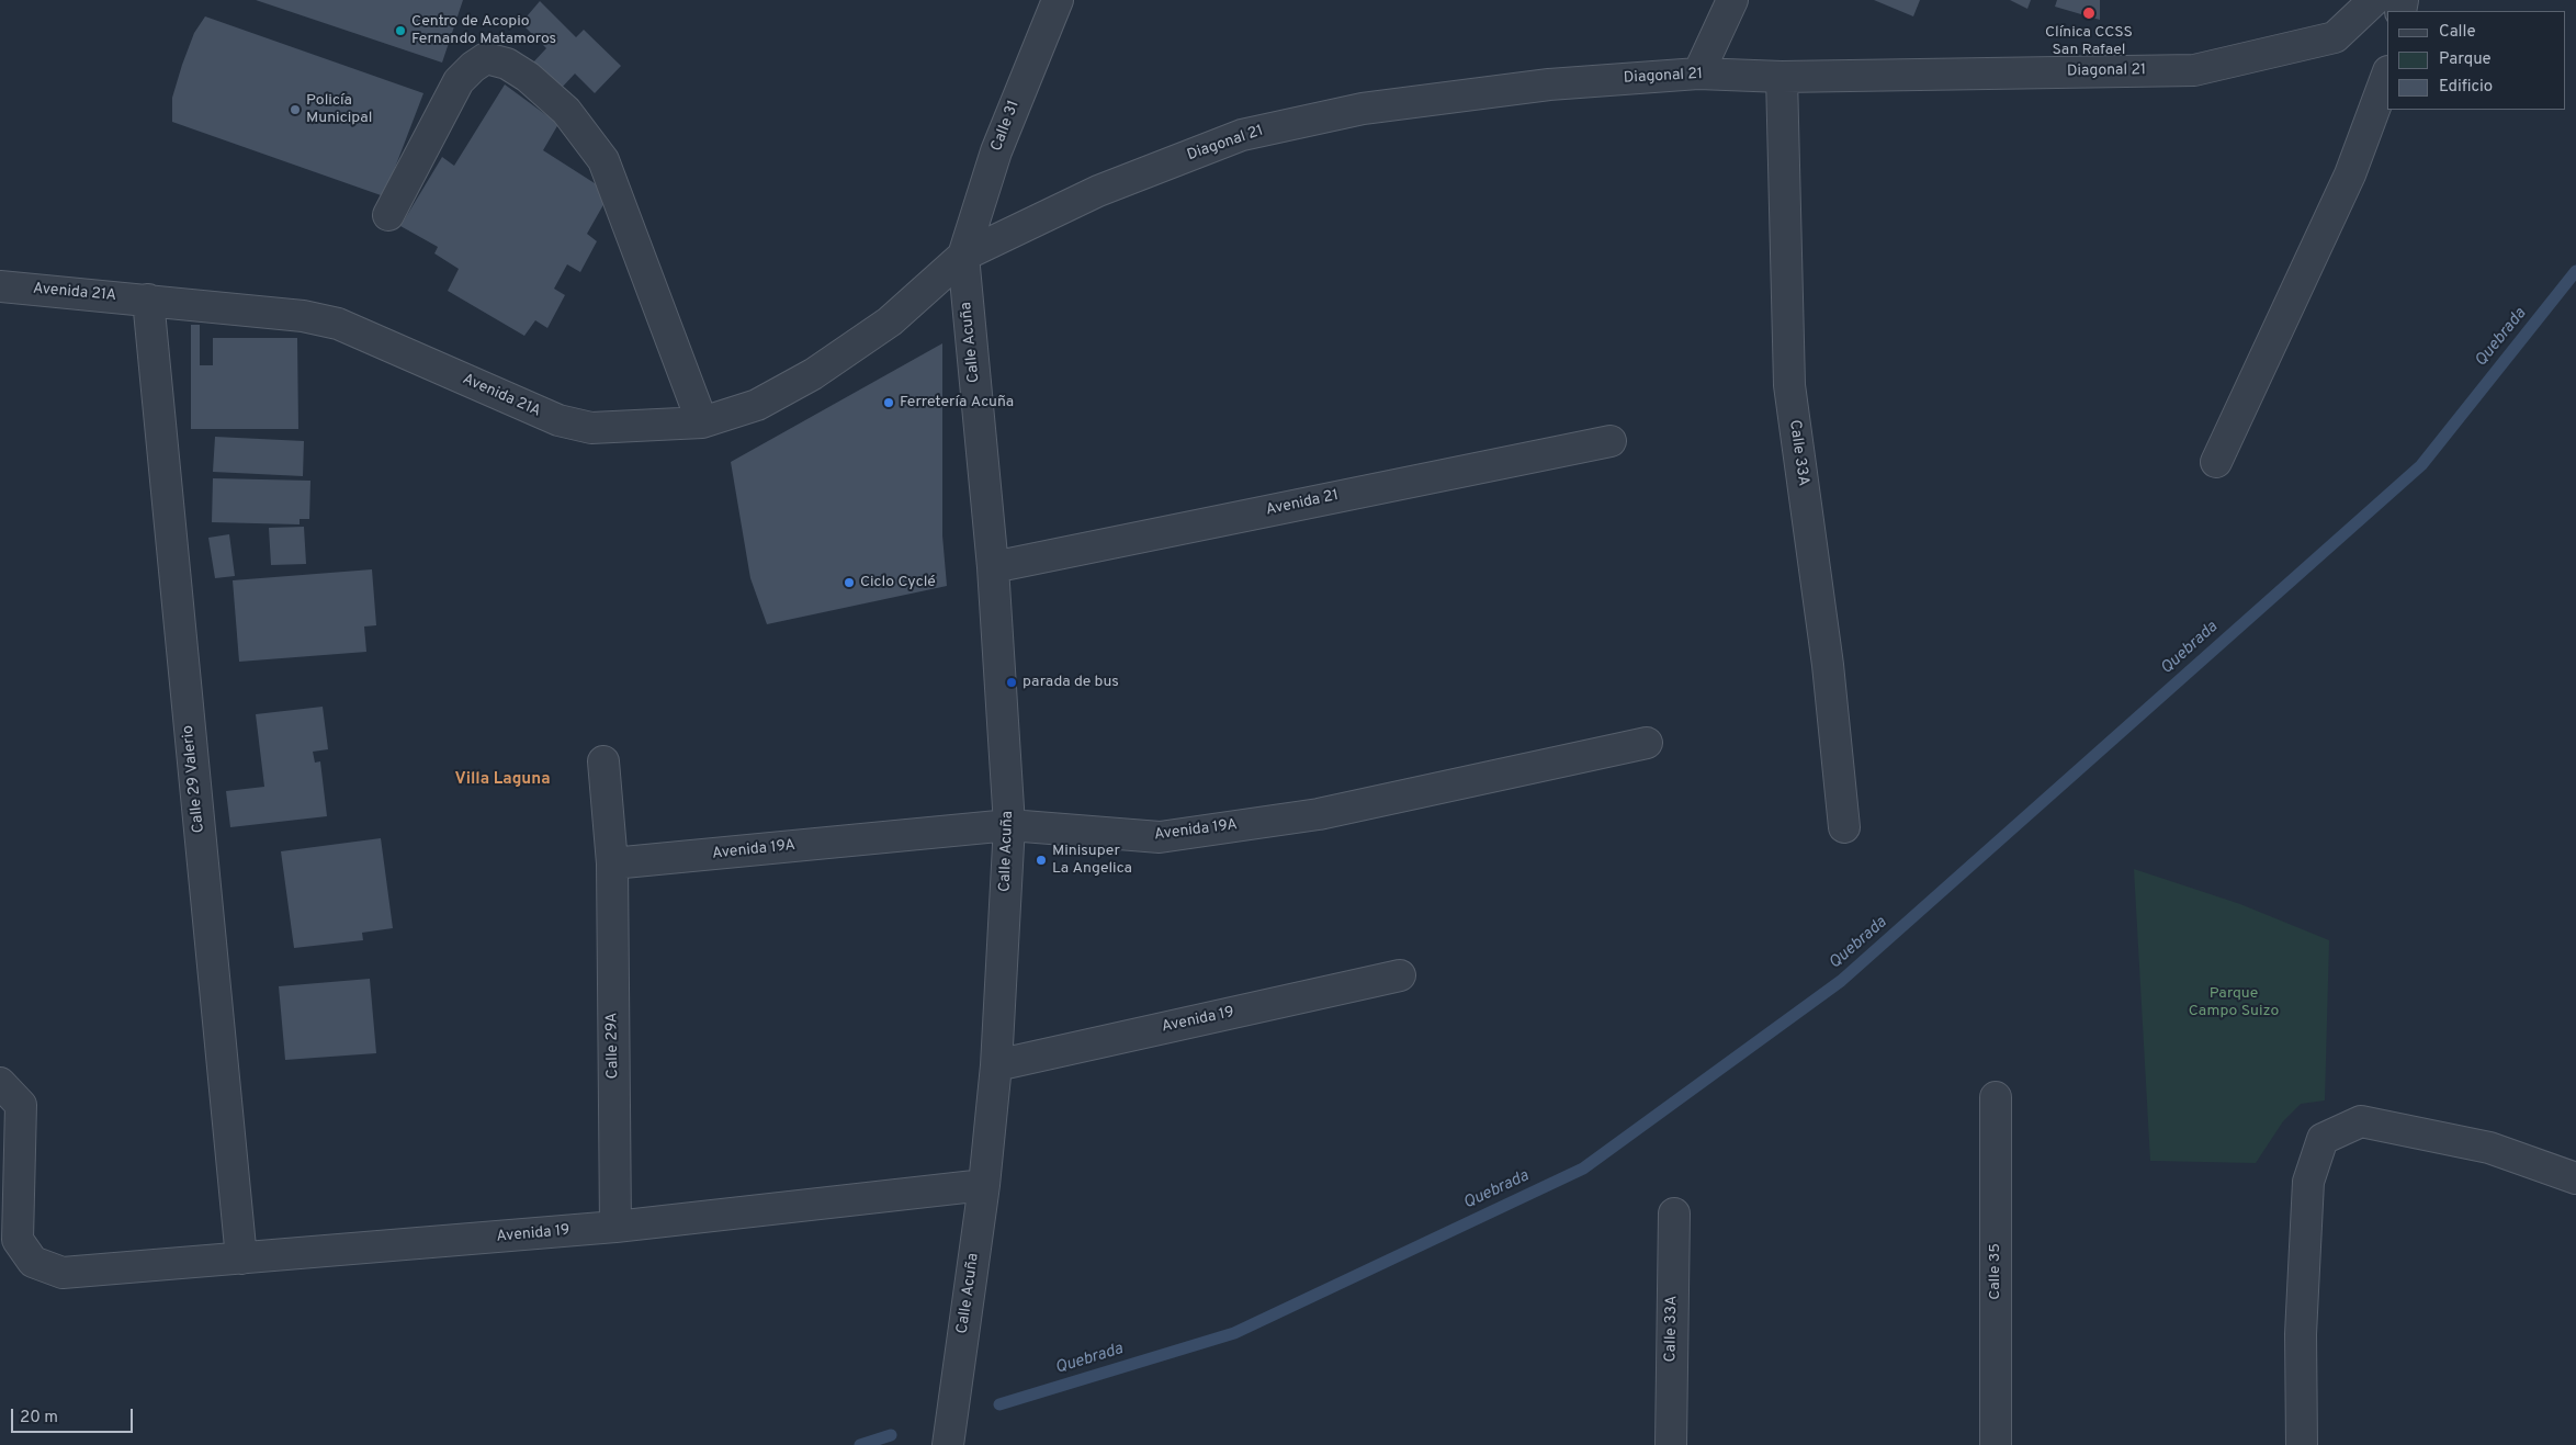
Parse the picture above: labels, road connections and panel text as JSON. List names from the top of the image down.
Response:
{
  "streets": {
    "street": [
      "Diagonal 21",
      "Calle 31",
      "Avenida 21A",
      "Calle Acuña",
      "Calle 33A",
      "Avenida 21",
      "Calle 29 Valerio",
      "Avenida 19A",
      "Avenida 19",
      "Calle 29A",
      "Calle 35"
    ]
  },
  "crossings": [
    ["Diagonal 21", "Calle 31"],
    ["Diagonal 21", "Avenida 21A"],
    ["Diagonal 21", "Calle Acuña"],
    ["Diagonal 21", "Calle 33A"],
    ["Calle 31", "Avenida 21A"],
    ["Calle 31", "Calle Acuña"],
    ["Avenida 21A", "Calle Acuña"],
    ["Avenida 21A", "Calle 29 Valerio"],
    ["Calle Acuña", "Avenida 21"],
    ["Calle Acuña", "Avenida 19A"],
    ["Calle Acuña", "Avenida 19"],
    ["Calle 29 Valerio", "Avenida 19"],
    ["Avenida 19A", "Calle 29A"],
    ["Avenida 19", "Calle 29A"]
  ],
  "districts": ["Villa Laguna"],
  "water": ["Quebrada"],
  "parks": ["Parque Campo Suizo"],
  "places": [
    "Clínica CCSS San Rafael",
    "Centro de Acopio Fernando Matamoros",
    "Policía Municipal",
    "Ferretería Acuña",
    "Ciclo Cyclé",
    "parada de bus",
    "Minisuper La Angelica"
  ],
  "legend": ["Calle", "Parque", "Edificio"],
  "scale_bar": "20 m"
}
